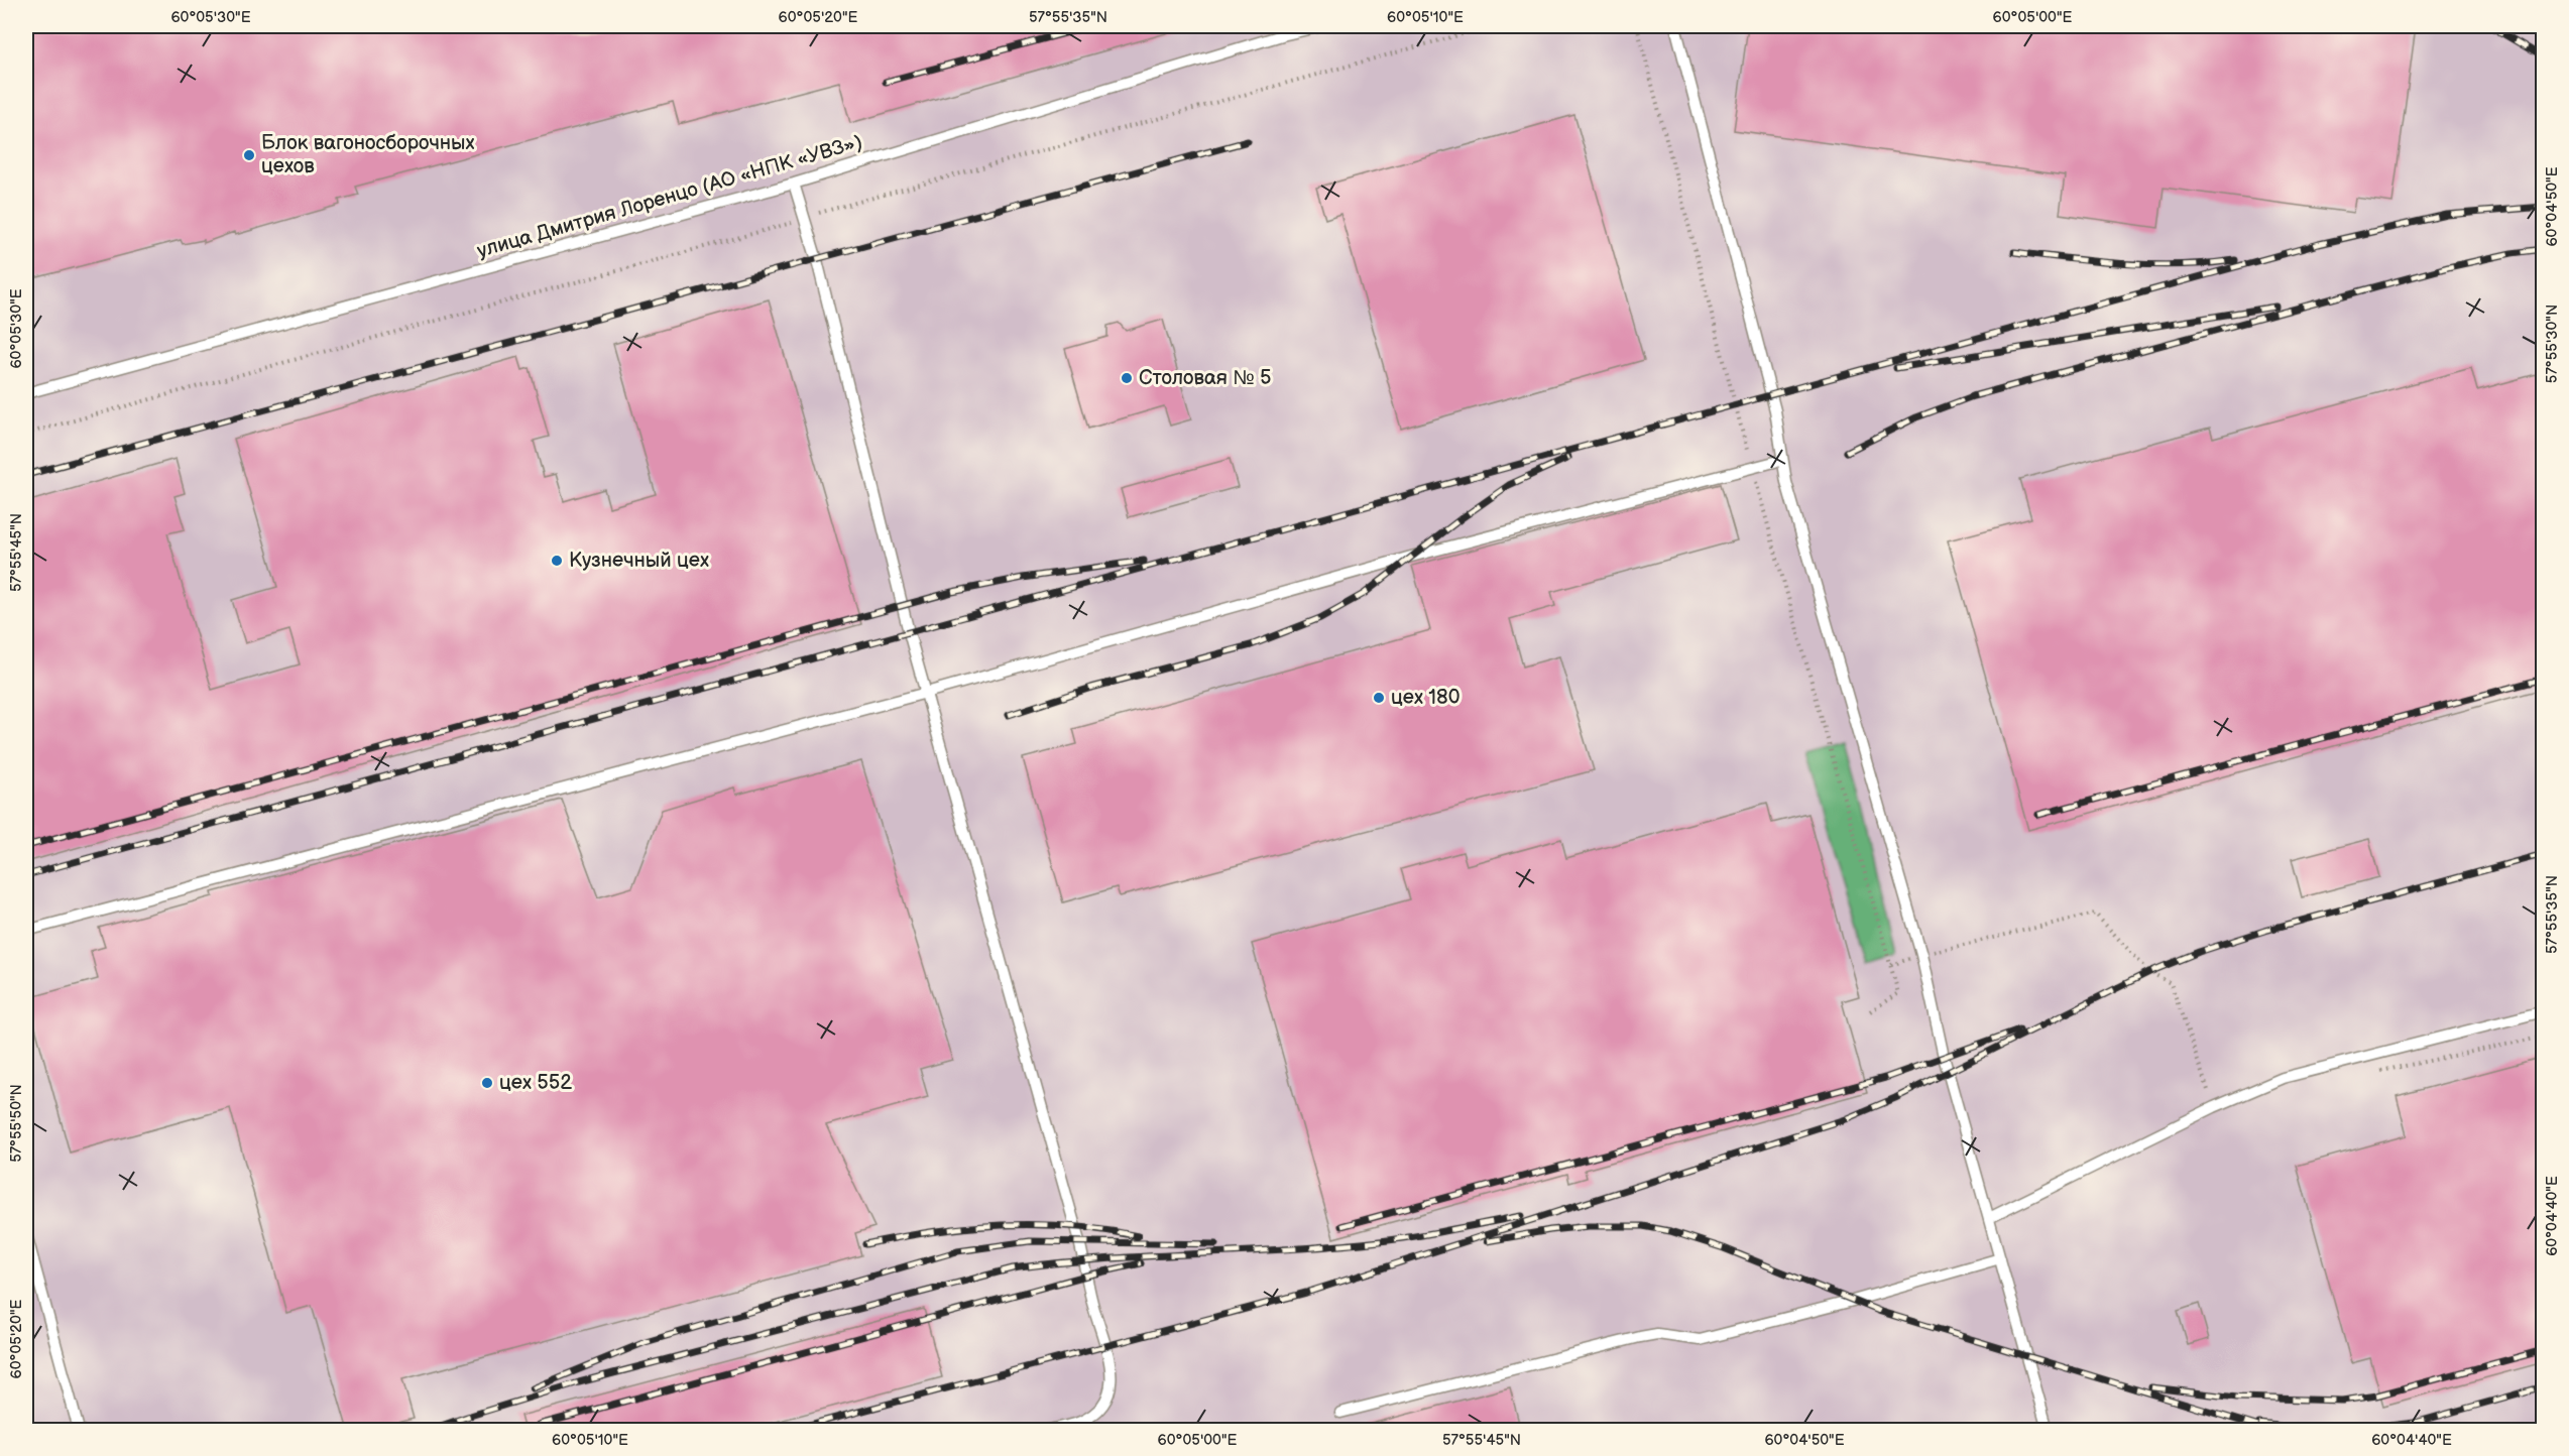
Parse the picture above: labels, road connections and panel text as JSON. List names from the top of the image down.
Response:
{
  "streets": {
    "lane": ["улица Дмитрия Лоренцо (АО «НПК «УВЗ»)"]
  },
  "places": [
    "Блок вагоносборочных цехов",
    "Столовая № 5",
    "Кузнечный цех",
    "цех 180",
    "цех 552"
  ],
  "coordinates": [
    "60°05'30\"E",
    "60°05'20\"E",
    "57°55'35\"N",
    "60°05'10\"E",
    "60°05'00\"E",
    "60°04'50\"E",
    "57°55'30\"N",
    "57°55'45\"N",
    "57°55'50\"N",
    "60°04'40\"E"
  ]
}
